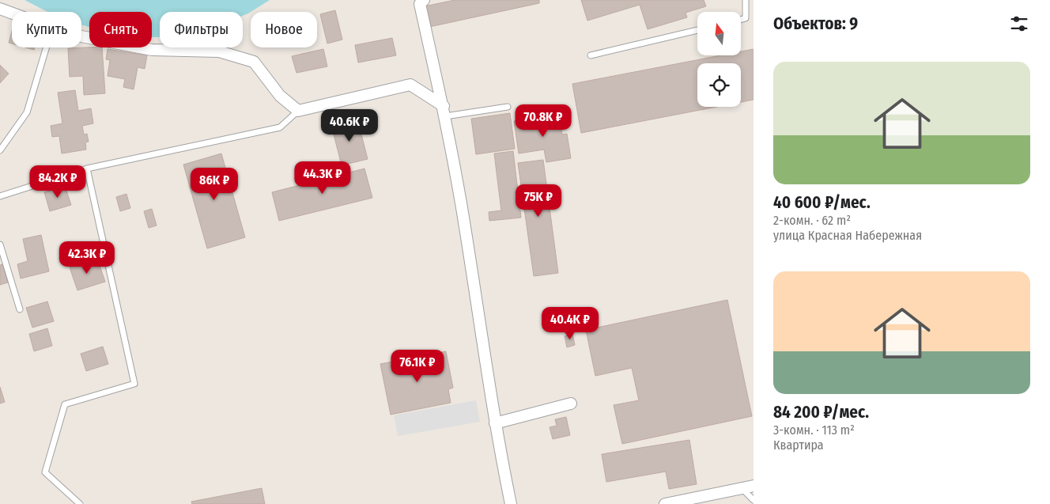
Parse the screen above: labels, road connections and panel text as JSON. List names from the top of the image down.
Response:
{
  "north": "top",
  "page": {
    "heading": "Объектов: 9",
    "chip": [
      "Купить",
      "Снять",
      "Фильтры",
      "Новое"
    ],
    "list": [
      {
        "name": "40 600 ₽/мес.",
        "note": "2-комн. · 62 m² · улица Красная Набережная"
      },
      {
        "name": "84 200 ₽/мес.",
        "note": "3-комн. · 113 m² · Квартира"
      }
    ],
    "price": [
      "70.8K ₽",
      "40.6K ₽",
      "44.3K ₽",
      "84.2K ₽",
      "86K ₽",
      "75K ₽",
      "42.3K ₽",
      "40.4K ₽",
      "76.1K ₽"
    ]
  }
}
